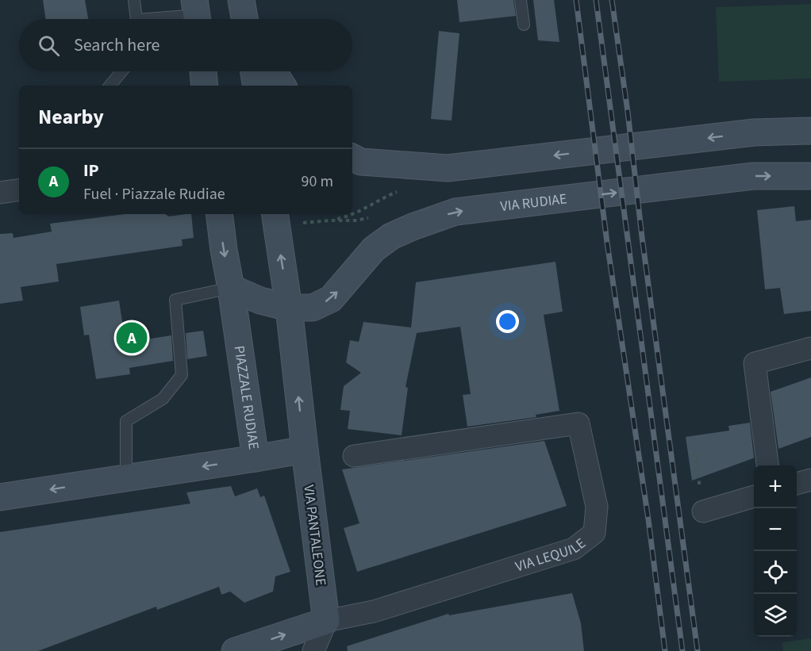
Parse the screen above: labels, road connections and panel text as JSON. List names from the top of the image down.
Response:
{
  "streets": {
    "main road": [
      "VIA RUDIAE",
      "PIAZZALE RUDIAE",
      "VIA PANTALEONE",
      "VIA LEQUILE"
    ]
  },
  "crossings": [
    ["PIAZZALE RUDIAE", "VIA PANTALEONE"],
    ["VIA PANTALEONE", "VIA LEQUILE"]
  ],
  "page": {
    "search": "Search here",
    "heading": "Nearby",
    "list": [
      {
        "mark": "A",
        "name": "IP",
        "note": "Fuel · Piazzale Rudiae",
        "value": "90 m"
      }
    ],
    "pins": "A",
    "map_buttons": ["+", "−"]
  }
}
